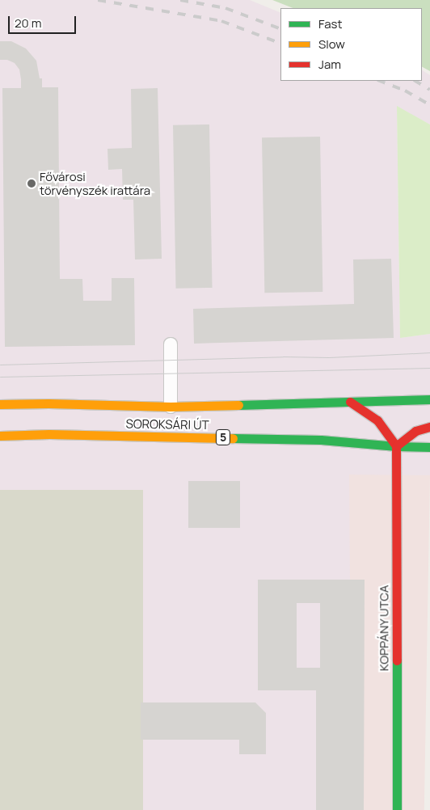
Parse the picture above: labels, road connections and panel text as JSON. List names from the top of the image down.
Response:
{
  "streets": {
    "main road": ["SOROKSÁRI ÚT", "5", "KOPPÁNY UTCA"]
  },
  "crossings": [
    ["SOROKSÁRI ÚT", "KOPPÁNY UTCA"]
  ],
  "places": ["Fővárosi törvényszék irattára"],
  "legend": ["Fast", "Slow", "Jam"],
  "scale_bar": "20 m"
}
